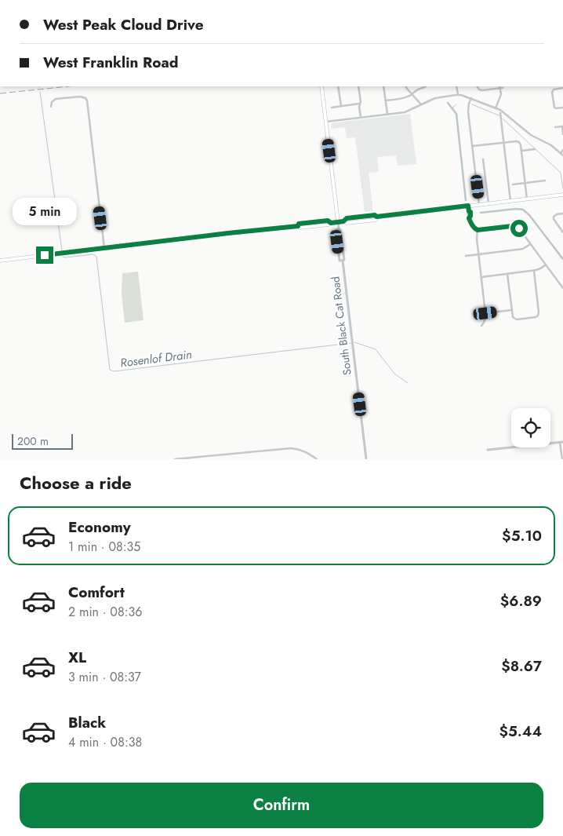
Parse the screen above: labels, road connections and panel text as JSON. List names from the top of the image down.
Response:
{
  "streets": {
    "street": ["South Black Cat Road"]
  },
  "water": ["Rosenlof Drain"],
  "scale_bar": "200 m",
  "page": {
    "banner": ["West Peak Cloud Drive", "West Franklin Road"],
    "bubble": "5 min",
    "scale": "200 m",
    "heading": "Choose a ride",
    "list": [
      {
        "name": "Economy",
        "note": "1 min · 08:35",
        "value": "$5.10"
      },
      {
        "name": "Comfort",
        "note": "2 min · 08:36",
        "value": "$6.89"
      },
      {
        "name": "XL",
        "note": "3 min · 08:37",
        "value": "$8.67"
      },
      {
        "name": "Black",
        "note": "4 min · 08:38",
        "value": "$5.44"
      }
    ],
    "buttons": "Confirm"
  }
}
